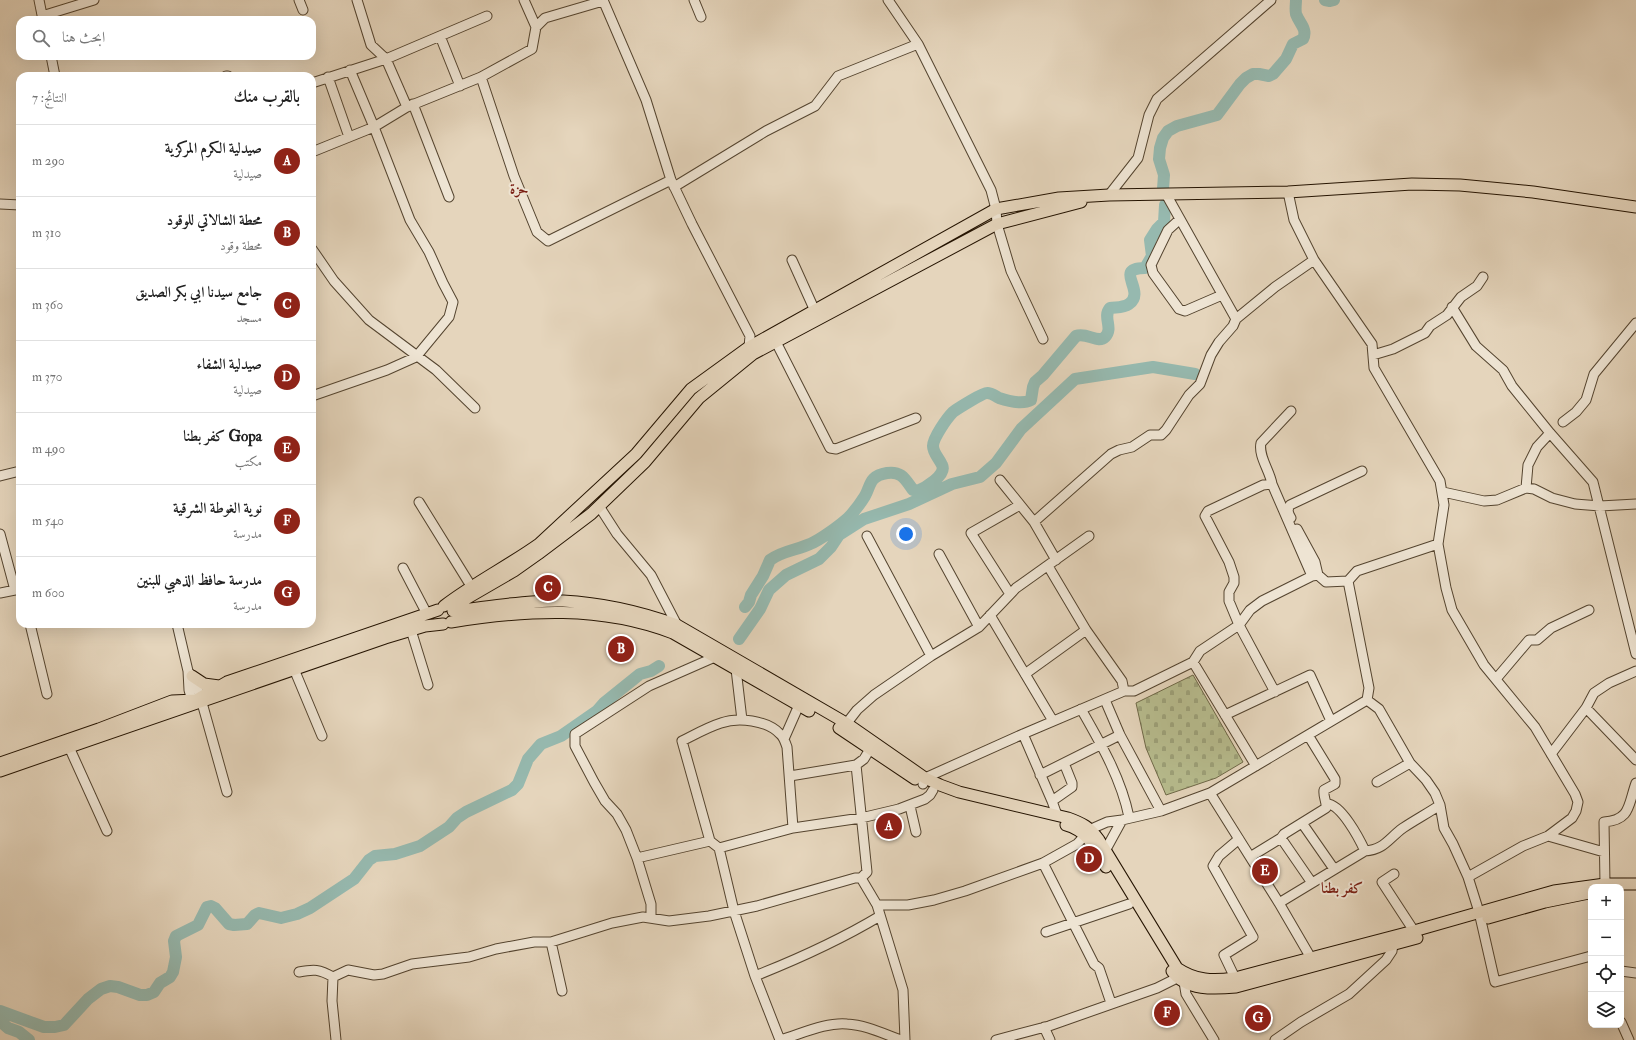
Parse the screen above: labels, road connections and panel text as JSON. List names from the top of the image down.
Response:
{
  "districts": ["حزة", "كفر بطنا"],
  "page": {
    "search": "ابحث هنا",
    "heading": ["بالقرب منك", "النتائج: 7"],
    "list": [
      {
        "mark": "A",
        "name": "صيدلية الكرم المركزية",
        "note": "صيدلية",
        "value": "290 m"
      },
      {
        "mark": "B",
        "name": "محطة الشالاتي للوقود",
        "note": "محطة وقود",
        "value": "310 m"
      },
      {
        "mark": "C",
        "name": "جامع سيدنا ابي بكر الصديق",
        "note": "مسجد",
        "value": "360 m"
      },
      {
        "mark": "D",
        "name": "صيدلية الشفاء",
        "note": "صيدلية",
        "value": "370 m"
      },
      {
        "mark": "E",
        "name": "Gopa كفر بطنا",
        "note": "مكتب",
        "value": "490 m"
      },
      {
        "mark": "F",
        "name": "نوية الغوطة الشرقية",
        "note": "مدرسة",
        "value": "540 m"
      },
      {
        "mark": "G",
        "name": "مدرسة حافظ الذهبي للبنين",
        "note": "مدرسة",
        "value": "600 m"
      }
    ],
    "pins": [
      "C",
      "B",
      "A",
      "D",
      "E",
      "F",
      "G"
    ],
    "map_buttons": ["+", "−"]
  }
}
